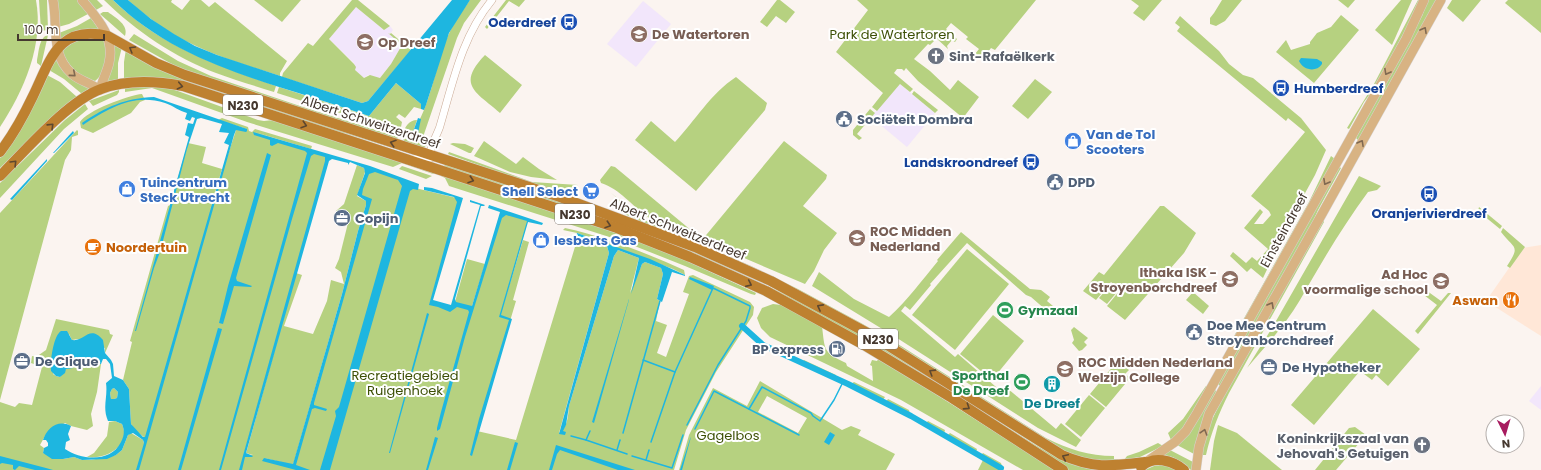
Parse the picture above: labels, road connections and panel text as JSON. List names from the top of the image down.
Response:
{
  "streets": {
    "highway": ["N230", "Albert Schweitzerdreef"],
    "main road": ["Einsteindreef"]
  },
  "crossings": [
    ["N230", "Albert Schweitzerdreef"],
    ["N230", "Einsteindreef"],
    ["Albert Schweitzerdreef", "Einsteindreef"]
  ],
  "parks": ["Park de Watertoren", "Recreatiegebied Ruigenhoek", "Gagelbos"],
  "places": {
    "bus stop": [
      "Oderdreef",
      "Humberdreef",
      "Landskroondreef",
      "Oranjerivierdreef"
    ],
    "school or university": [
      "De Watertoren",
      "Op Dreef",
      "ROC Midden Nederland",
      "Ithaka ISK - Stroyenborchdreef",
      "Ad Hoc voormalige school",
      "ROC Midden Nederland Welzijn College"
    ],
    "church": ["Sint-Rafaëlkerk", "Koninkrijkszaal van Jehovah's Getuigen"],
    "public building": ["Sociëteit Dombra", "DPD", "Doe Mee Centrum Stroyenborchdreef"],
    "shop": ["Van de Tol Scooters", "Tuincentrum Steck Utrecht", "Iesberts Gas"],
    "supermarket": ["Shell Select"],
    "office": ["Copijn", "De Clique", "De Hypotheker"],
    "cafe": ["Noordertuin"],
    "restaurant": ["Aswan"],
    "sports": ["Gymzaal", "Sporthal De Dreef"],
    "fuel station": ["BP express"],
    "building": ["De Dreef"]
  },
  "scale_bar": "100 m",
  "north": "bottom"
}
